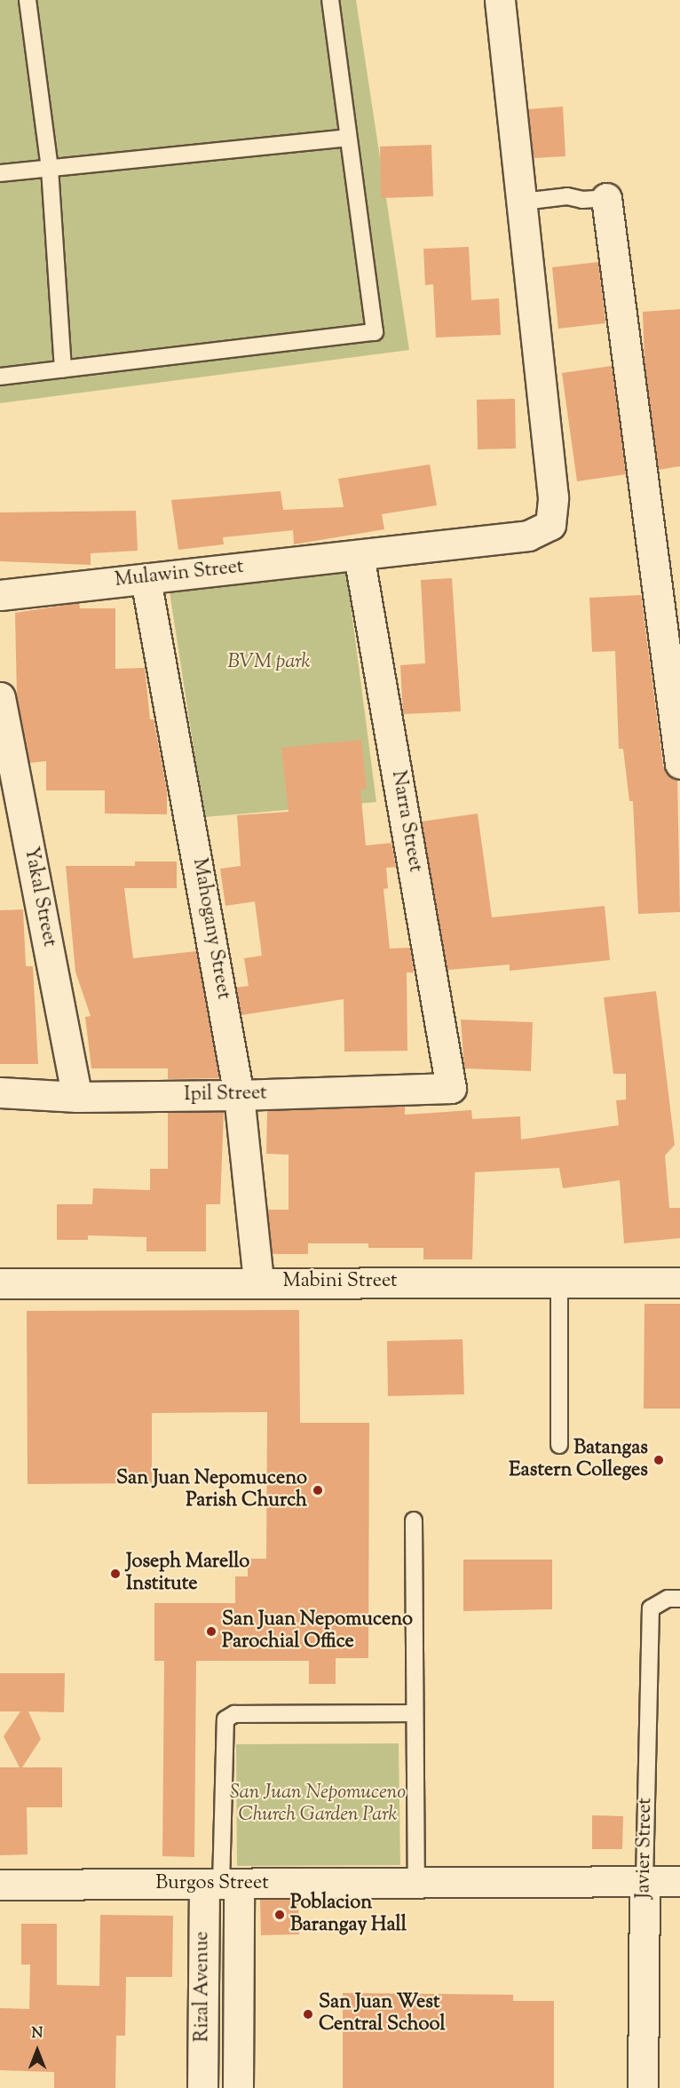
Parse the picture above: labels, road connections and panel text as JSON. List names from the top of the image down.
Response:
{
  "streets": {
    "street": [
      "Mulawin Street",
      "Narra Street",
      "Yakal Street",
      "Mahogany Street",
      "Ipil Street",
      "Mabini Street",
      "Javier Street",
      "Burgos Street",
      "Rizal Avenue"
    ]
  },
  "crossings": [
    ["Mulawin Street", "Narra Street"],
    ["Mulawin Street", "Mahogany Street"],
    ["Narra Street", "Ipil Street"],
    ["Yakal Street", "Ipil Street"],
    ["Mahogany Street", "Ipil Street"],
    ["Mahogany Street", "Mabini Street"],
    ["Javier Street", "Burgos Street"],
    ["Burgos Street", "Rizal Avenue"]
  ],
  "parks": ["BVM park", "San Juan Nepomuceno Church Garden Park"],
  "places": [
    "Batangas Eastern Colleges",
    "San Juan Nepomuceno Parish Church",
    "Joseph Marello Institute",
    "San Juan Nepomuceno Parochial Office",
    "Poblacion Barangay Hall",
    "San Juan West Central School"
  ],
  "north": "top"
}
